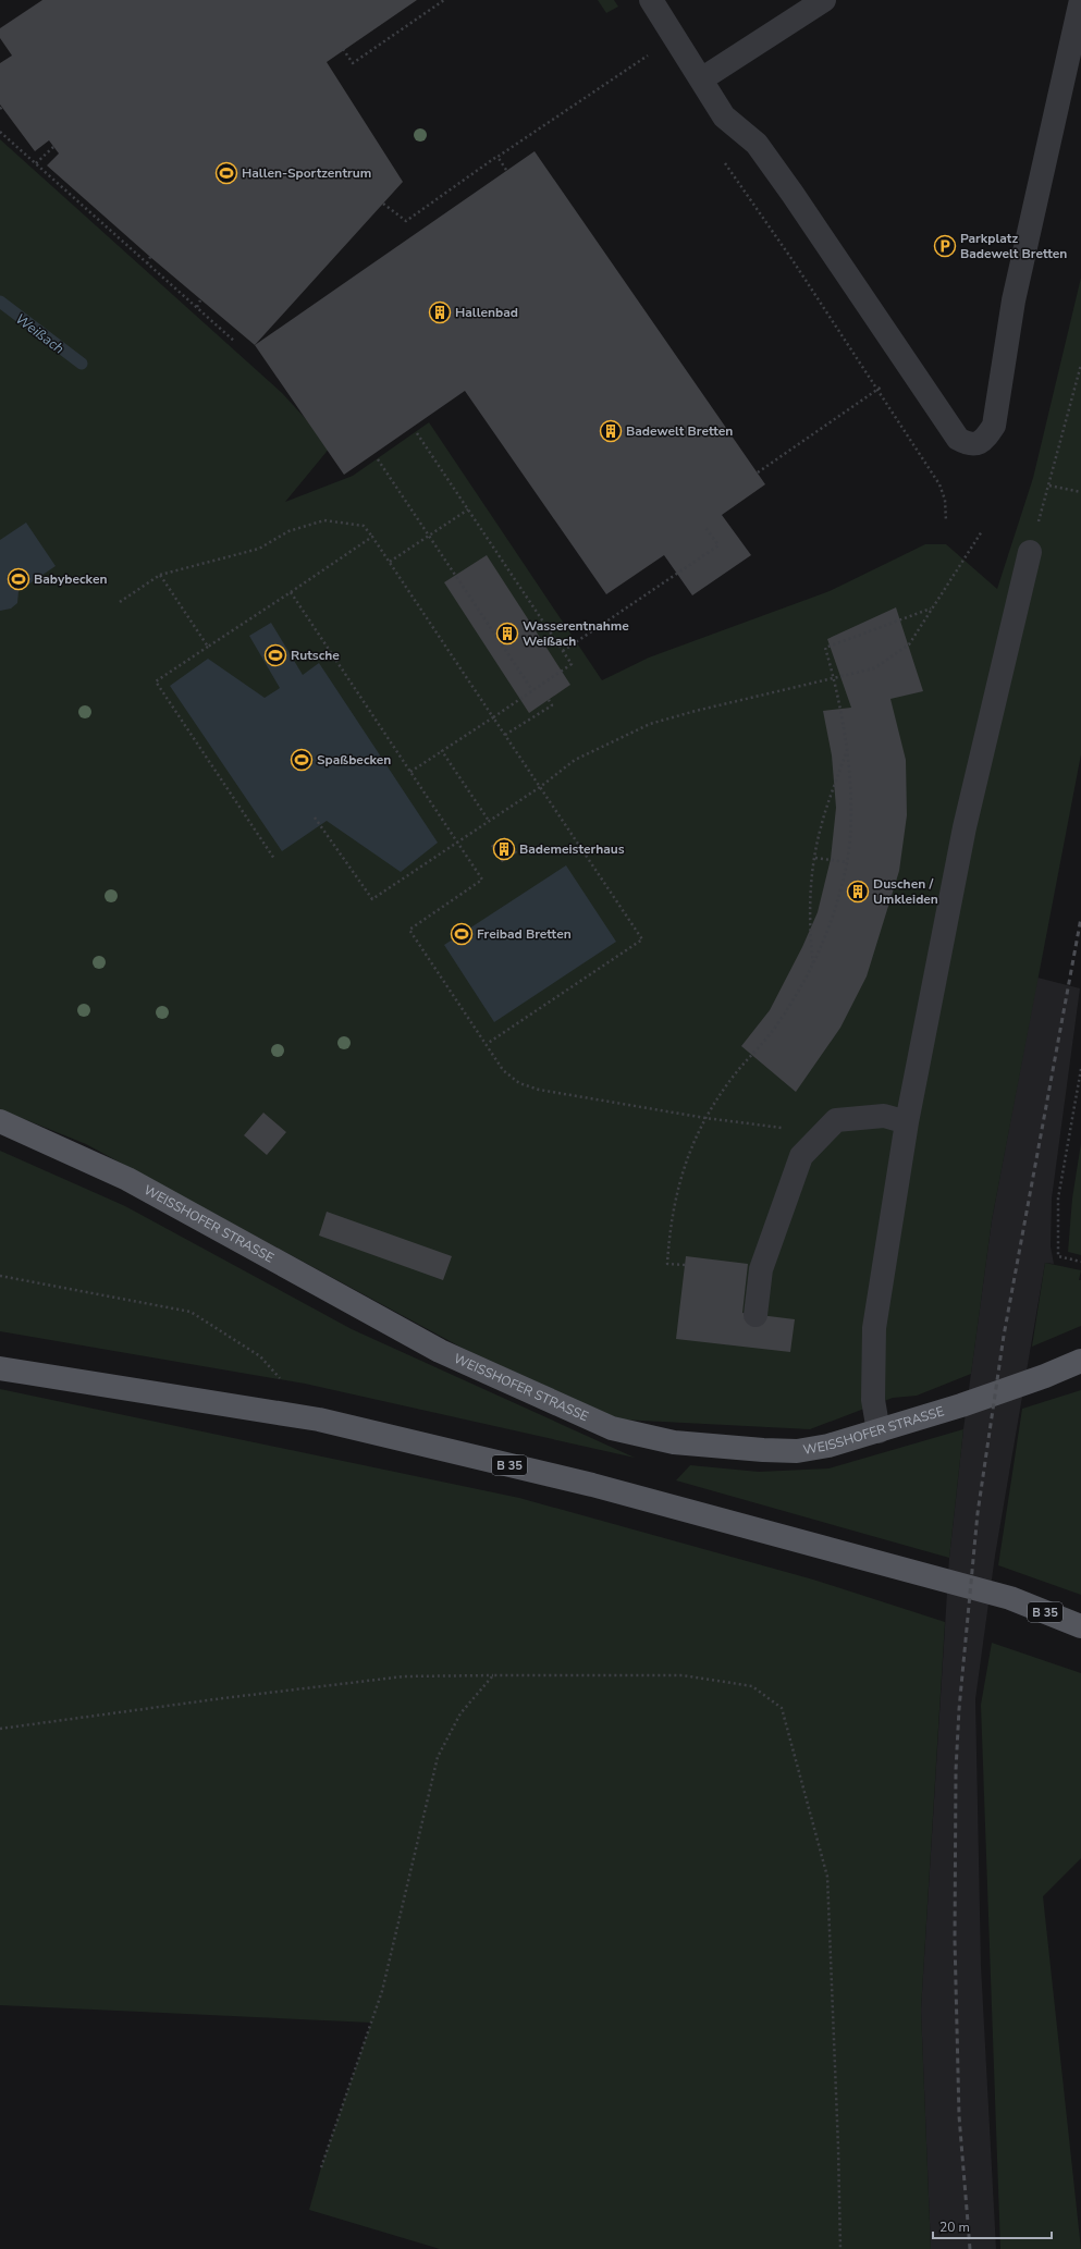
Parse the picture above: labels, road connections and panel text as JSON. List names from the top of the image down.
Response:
{
  "streets": {
    "main road": ["WEISSHOFER STRASSE", "B 35"]
  },
  "water": ["Weißach"],
  "places": {
    "sports": [
      "Hallen-Sportzentrum",
      "Babybecken",
      "Rutsche",
      "Spaßbecken",
      "Freibad Bretten"
    ],
    "parking": ["Parkplatz Badewelt Bretten"],
    "building": [
      "Hallenbad",
      "Badewelt Bretten",
      "Wasserentnahme Weißach",
      "Bademeisterhaus",
      "Duschen / Umkleiden"
    ]
  },
  "scale_bar": "20 m"
}
